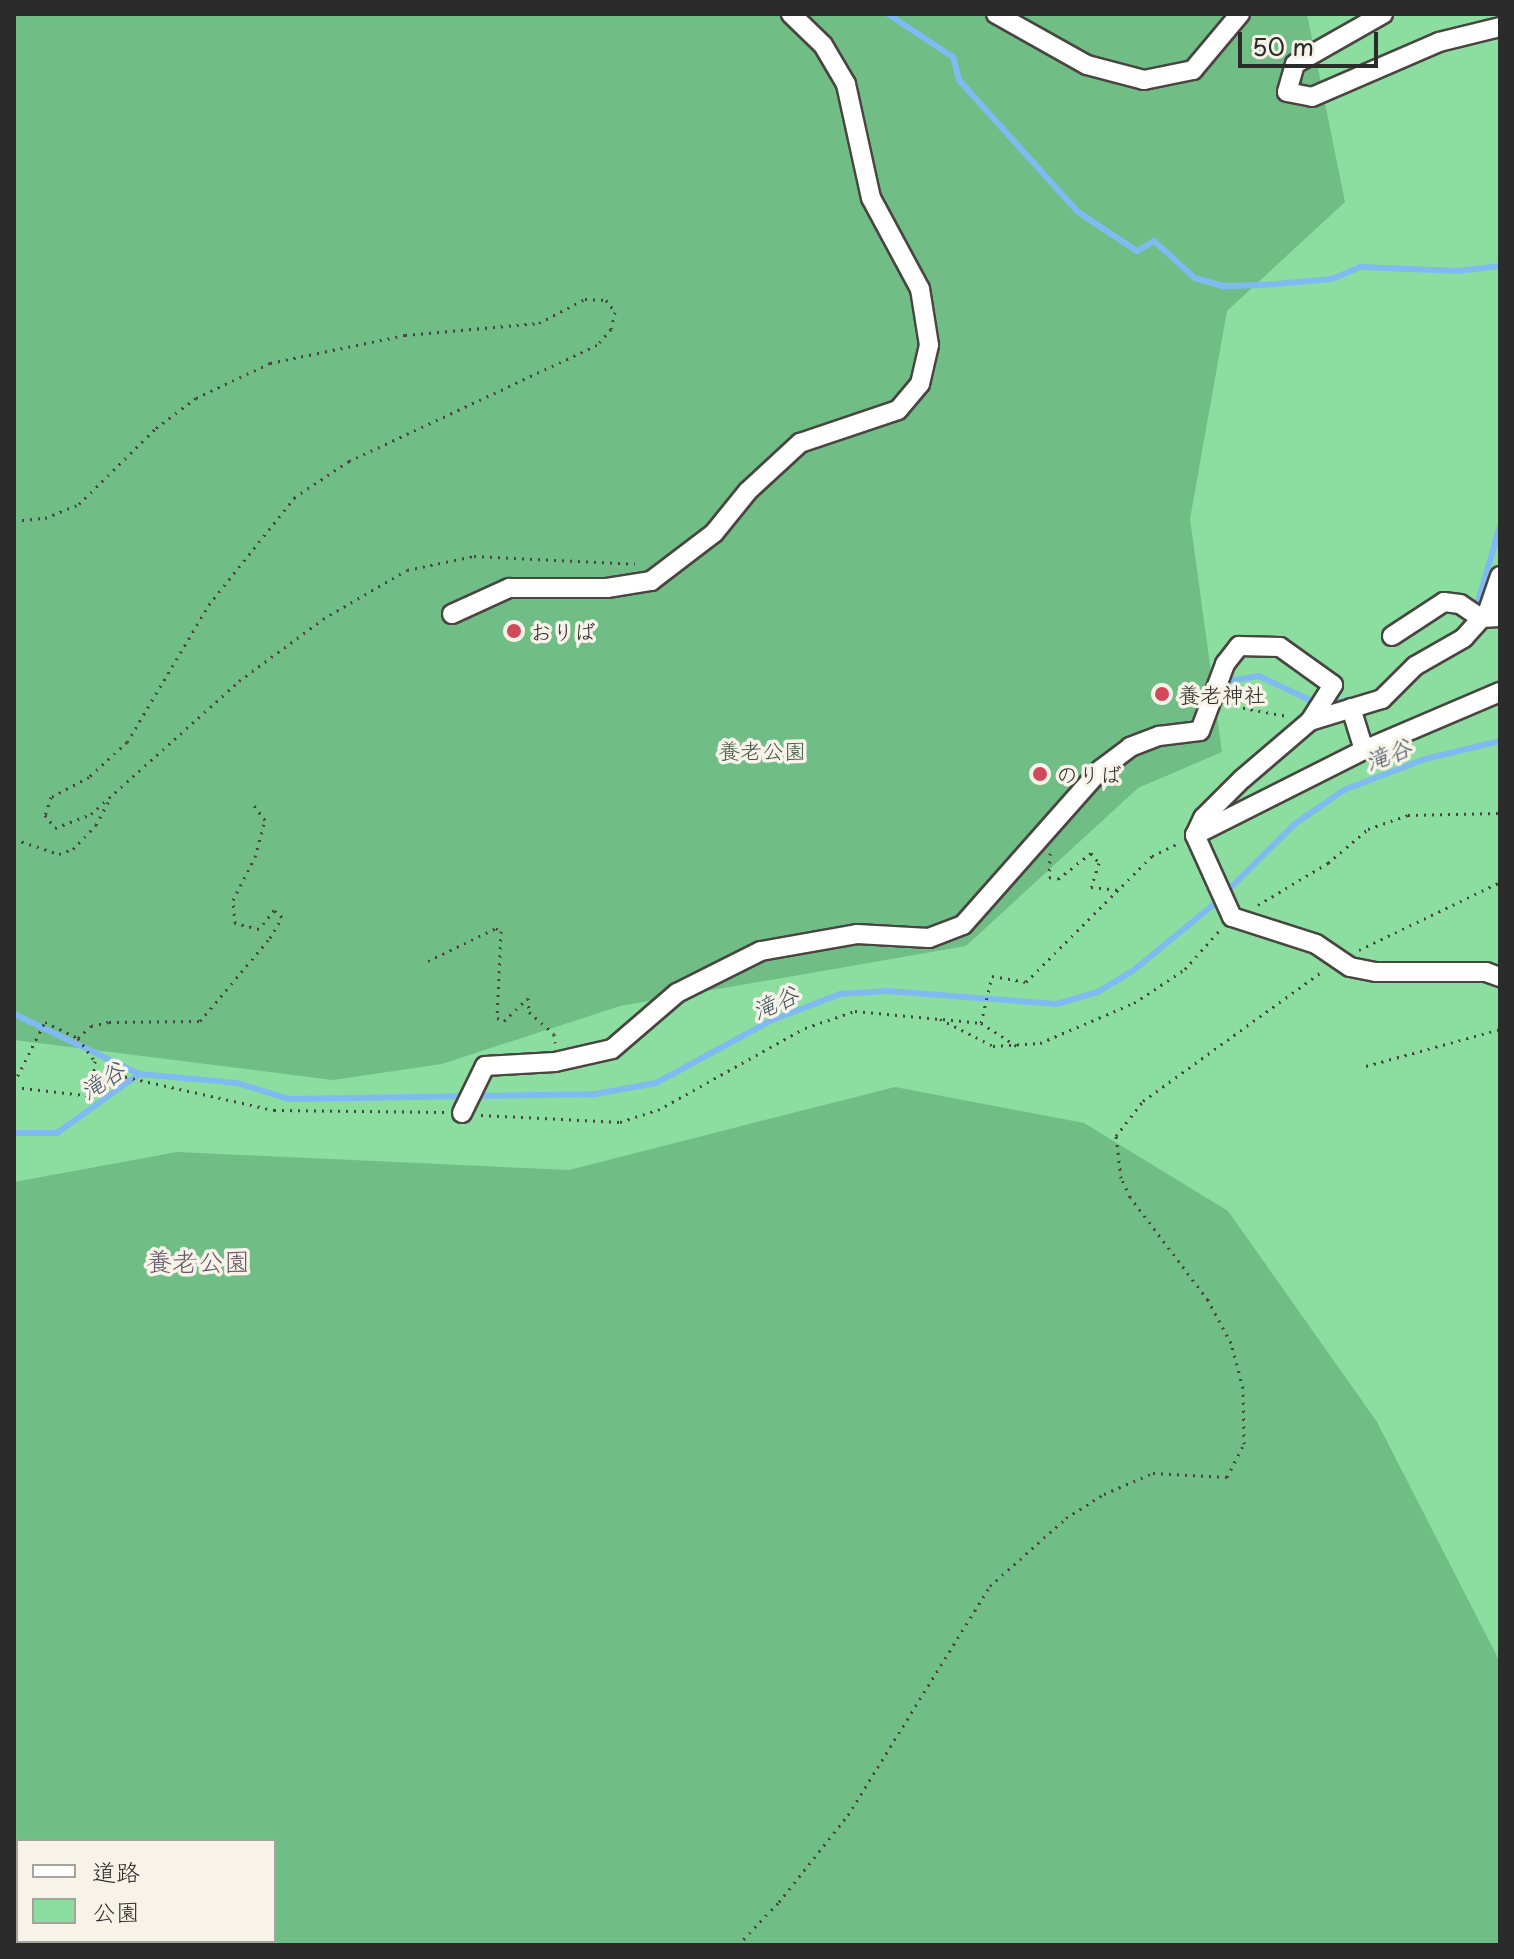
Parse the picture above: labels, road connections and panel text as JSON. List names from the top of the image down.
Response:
{
  "districts": ["養老公園"],
  "water": ["滝谷"],
  "parks": ["養老公園"],
  "places": ["おりば", "養老神社", "のりば"],
  "legend": ["道路", "公園"],
  "scale_bar": "50 m"
}
